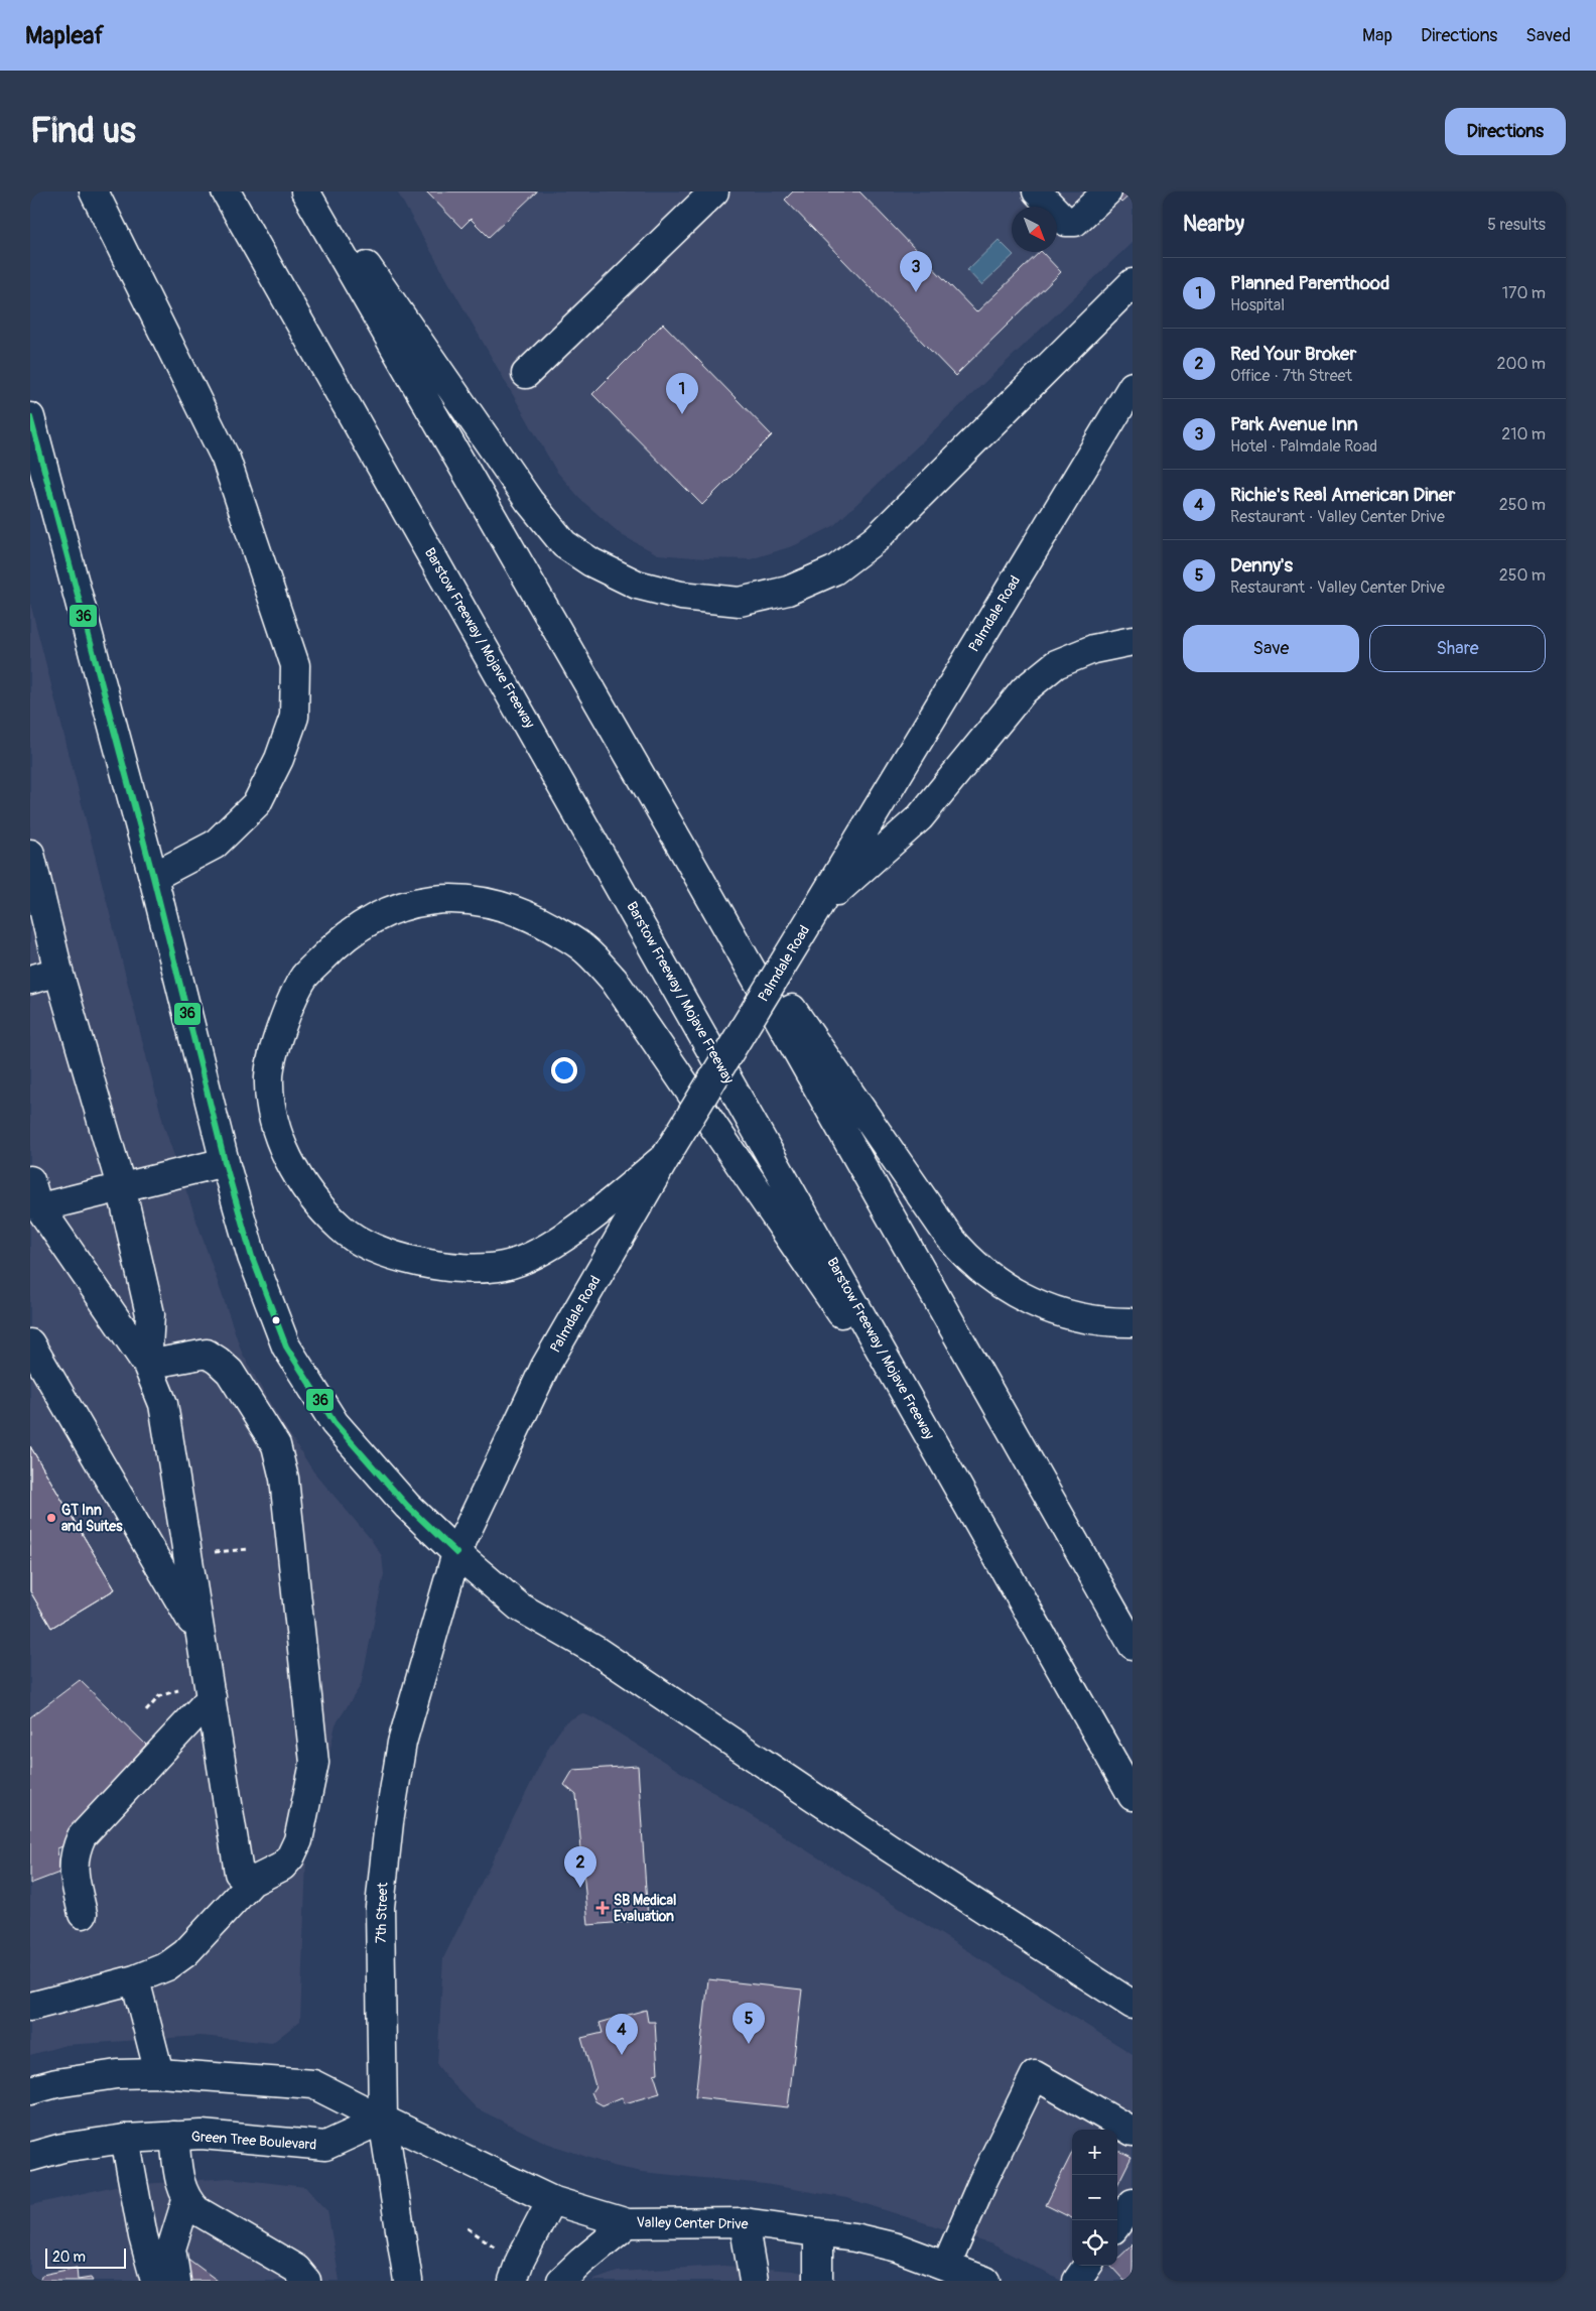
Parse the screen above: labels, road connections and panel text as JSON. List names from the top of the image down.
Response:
{
  "streets": {
    "main road": [
      "Palmdale Road",
      "Barstow Freeway / Mojave Freeway",
      "7th Street",
      "Green Tree Boulevard",
      "Valley Center Drive"
    ]
  },
  "crossings": [
    ["Palmdale Road", "7th Street"],
    ["7th Street", "Green Tree Boulevard"],
    ["7th Street", "Valley Center Drive"],
    ["Green Tree Boulevard", "Valley Center Drive"]
  ],
  "places": {
    "other": ["GT Inn and Suites"],
    "health": ["SB Medical Evaluation"]
  },
  "lines": ["transit line 36"],
  "scale_bar": "20 m",
  "north": "bottom right",
  "page": {
    "header": "Mapleaf",
    "nav": ["Map", "Directions", "Saved"],
    "buttons": [
      "Directions",
      ["Save", "Share"]
    ],
    "title": "Find us",
    "heading": ["Nearby", "5 results"],
    "pins": [
      "3",
      "1",
      "2",
      "5",
      "4"
    ],
    "list": [
      {
        "mark": "1",
        "name": "Planned Parenthood",
        "note": "Hospital",
        "value": "170 m"
      },
      {
        "mark": "2",
        "name": "Red Your Broker",
        "note": "Office · 7th Street",
        "value": "200 m"
      },
      {
        "mark": "3",
        "name": "Park Avenue Inn",
        "note": "Hotel · Palmdale Road",
        "value": "210 m"
      },
      {
        "mark": "4",
        "name": "Richie's Real American Diner",
        "note": "Restaurant · Valley Center Drive",
        "value": "250 m"
      },
      {
        "mark": "5",
        "name": "Denny's",
        "note": "Restaurant · Valley Center Drive",
        "value": "250 m"
      }
    ],
    "map_buttons": ["+", "−"],
    "scale": "20 m"
  }
}
